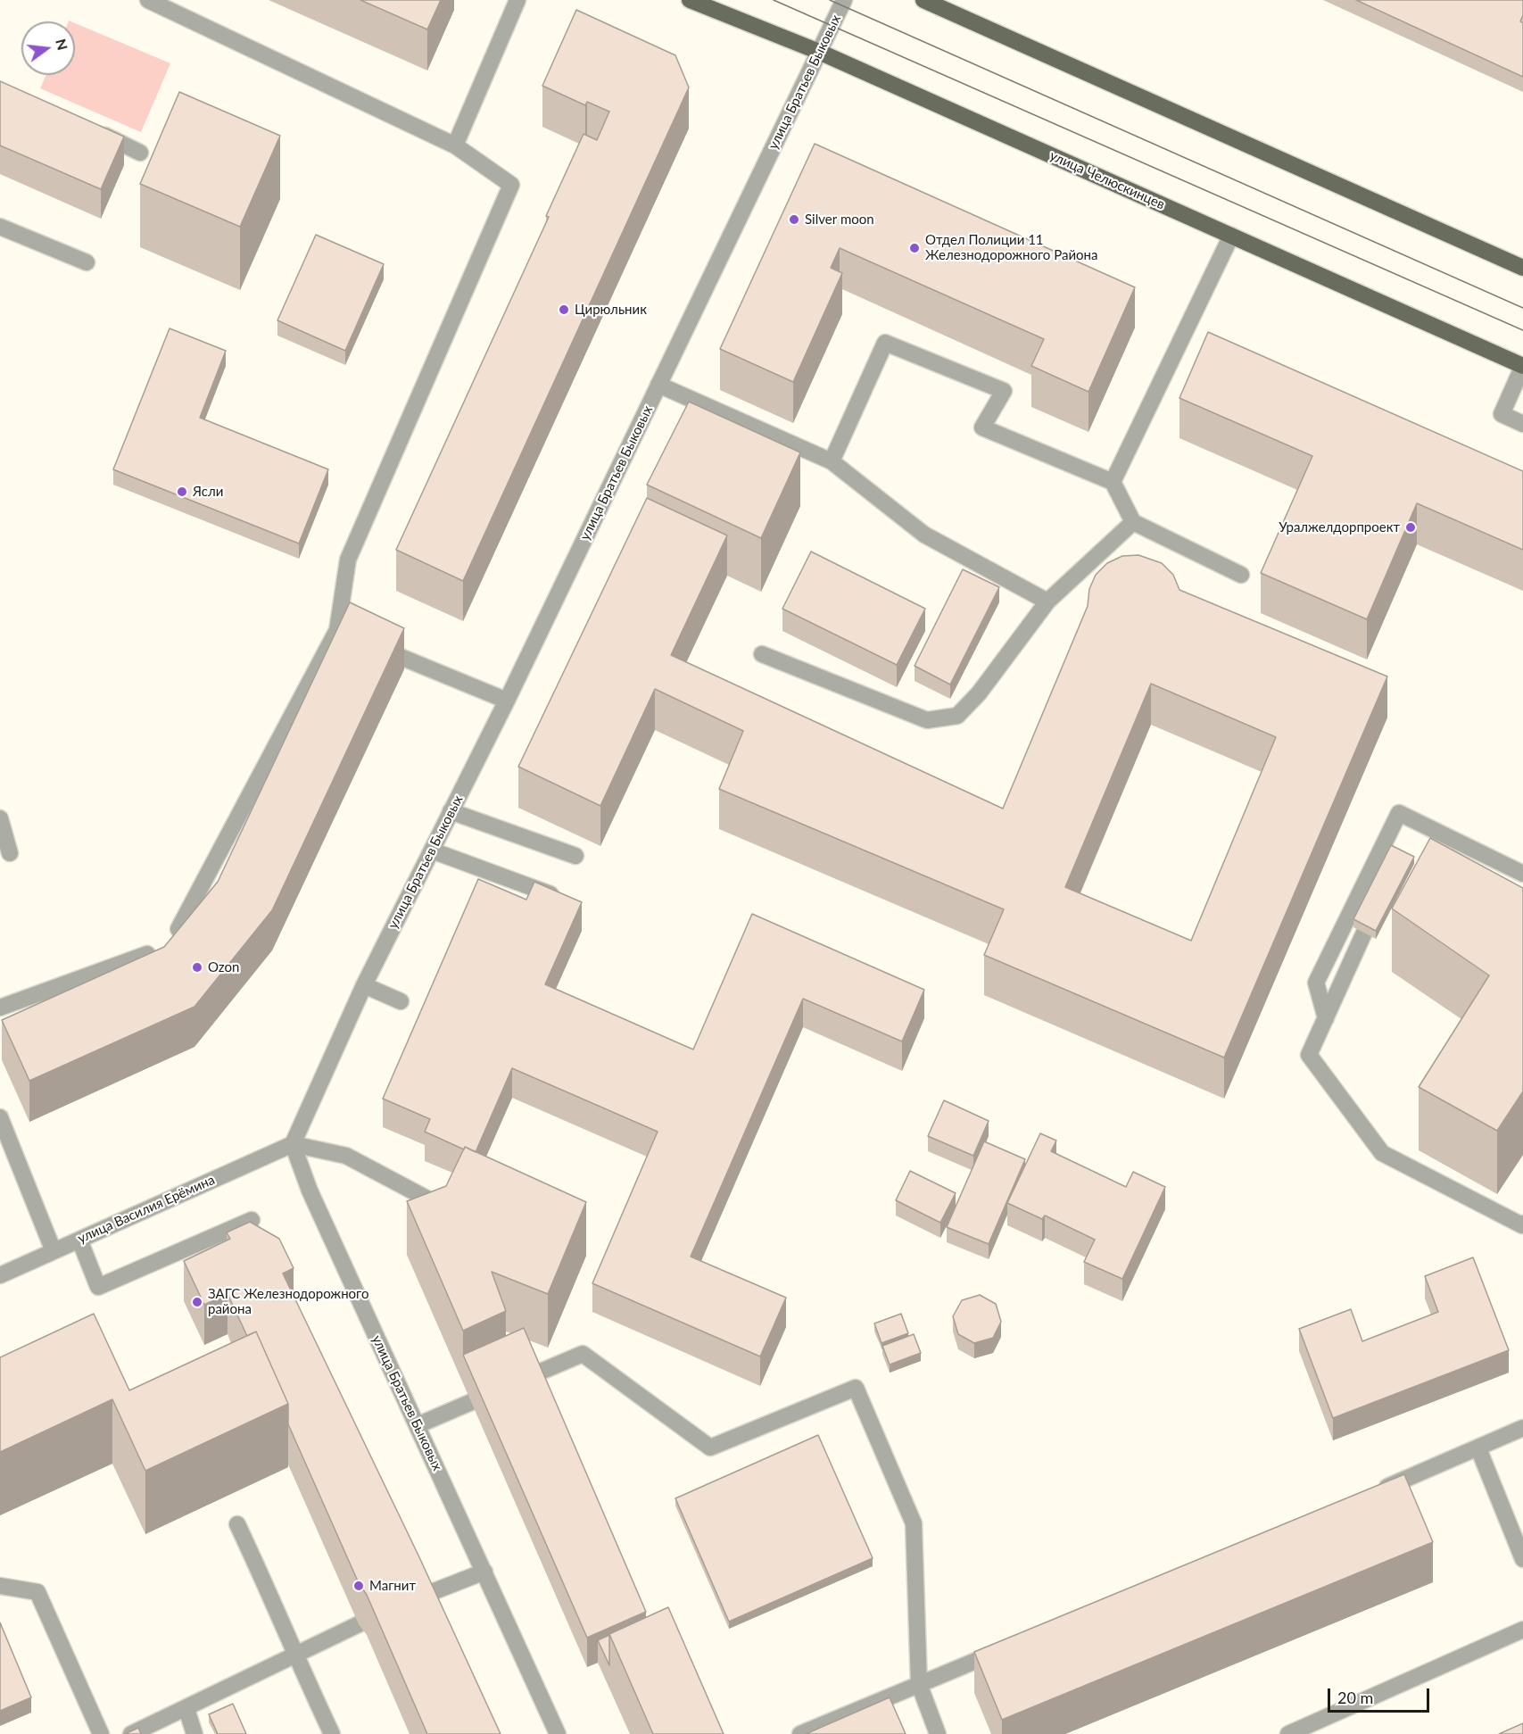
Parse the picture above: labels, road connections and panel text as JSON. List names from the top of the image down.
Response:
{
  "streets": {
    "main road": ["улица Челюскинцев"],
    "street": ["улица Братьев Быковых", "улица Василия Ерёмина"]
  },
  "crossings": [
    ["улица Братьев Быковых", "улица Челюскинцев"],
    ["улица Братьев Быковых", "улица Василия Ерёмина"]
  ],
  "places": [
    "Silver moon",
    "Отдел Полиции 11 Железнодорожного Района",
    "Цирюльник",
    "Ясли",
    "Уралжелдорпроект",
    "Ozon",
    "ЗАГС Железнодорожного района",
    "Магнит"
  ],
  "scale_bar": "20 m",
  "north": "right"
}
